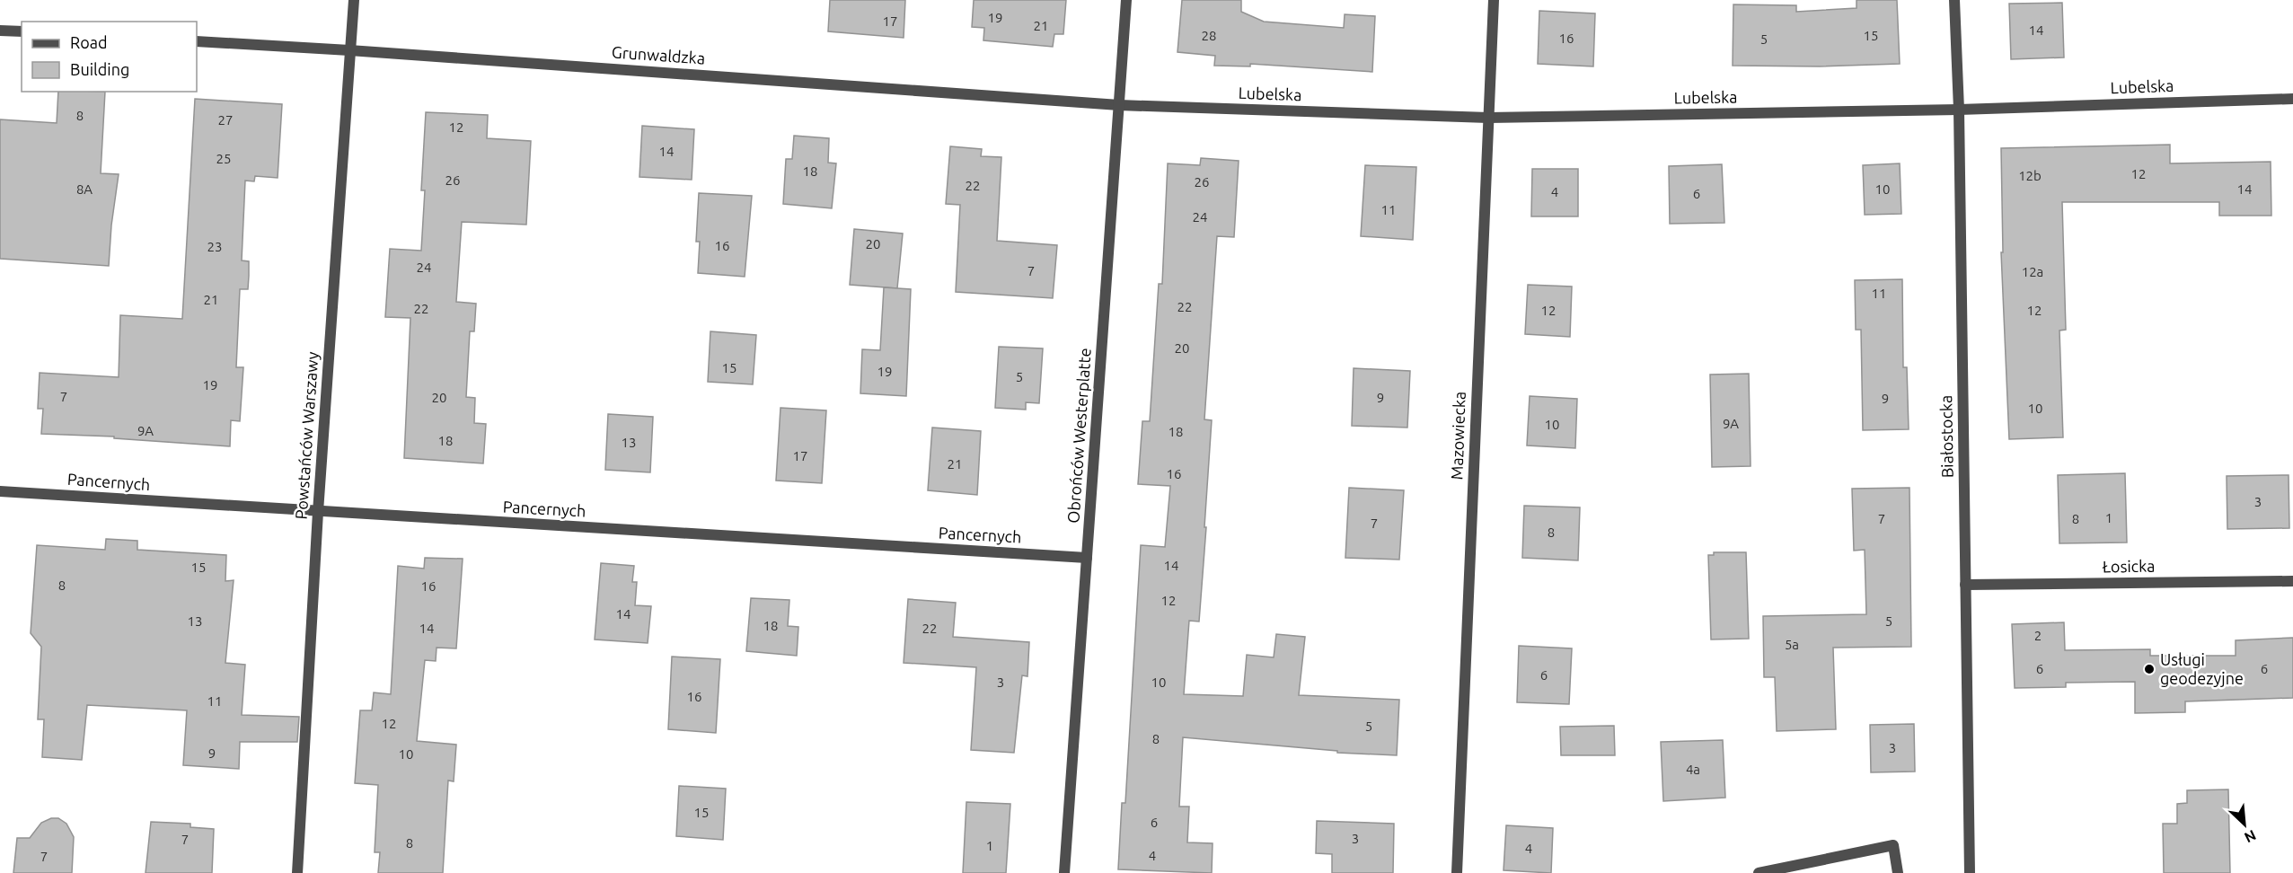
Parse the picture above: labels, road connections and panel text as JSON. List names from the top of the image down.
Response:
{
  "streets": {
    "street": [
      "Grunwaldzka",
      "Lubelska",
      "Powstańców Warszawy",
      "Obrońców Westerplatte",
      "Mazowiecka",
      "Białostocka",
      "Pancernych",
      "Łosicka"
    ]
  },
  "crossings": [
    ["Grunwaldzka", "Lubelska"],
    ["Grunwaldzka", "Powstańców Warszawy"],
    ["Grunwaldzka", "Obrońców Westerplatte"],
    ["Lubelska", "Obrońców Westerplatte"],
    ["Lubelska", "Mazowiecka"],
    ["Lubelska", "Białostocka"],
    ["Powstańców Warszawy", "Pancernych"],
    ["Obrońców Westerplatte", "Pancernych"],
    ["Białostocka", "Łosicka"]
  ],
  "places": ["Usługi geodezyjne"],
  "house_numbers": [
    "19",
    "17",
    "21",
    "14",
    "28",
    "15",
    "16",
    "5",
    "8",
    "27",
    "12",
    "14",
    "25",
    "18",
    "12",
    "12b",
    "26",
    "26",
    "22",
    "8A",
    "10",
    "14",
    "4",
    "6",
    "11",
    "24",
    "20",
    "16",
    "23",
    "24",
    "7",
    "12a",
    "11",
    "21",
    "22",
    "22",
    "12",
    "12",
    "20",
    "15",
    "19",
    "5",
    "19",
    "7",
    "20",
    "9",
    "9",
    "10",
    "9A",
    "10",
    "9A",
    "18",
    "18",
    "13",
    "17",
    "21",
    "16",
    "3",
    "1",
    "7",
    "8",
    "7",
    "8",
    "14",
    "15",
    "8",
    "16",
    "12",
    "14",
    "13",
    "5",
    "18",
    "14",
    "22",
    "2",
    "5a",
    "6",
    "6",
    "6",
    "3",
    "10",
    "16",
    "11",
    "12",
    "5",
    "8",
    "3",
    "9",
    "10",
    "4a",
    "15",
    "6",
    "3",
    "7",
    "8",
    "1",
    "4",
    "4",
    "7"
  ],
  "legend": ["Road", "Building"],
  "north": "bottom right"
}
